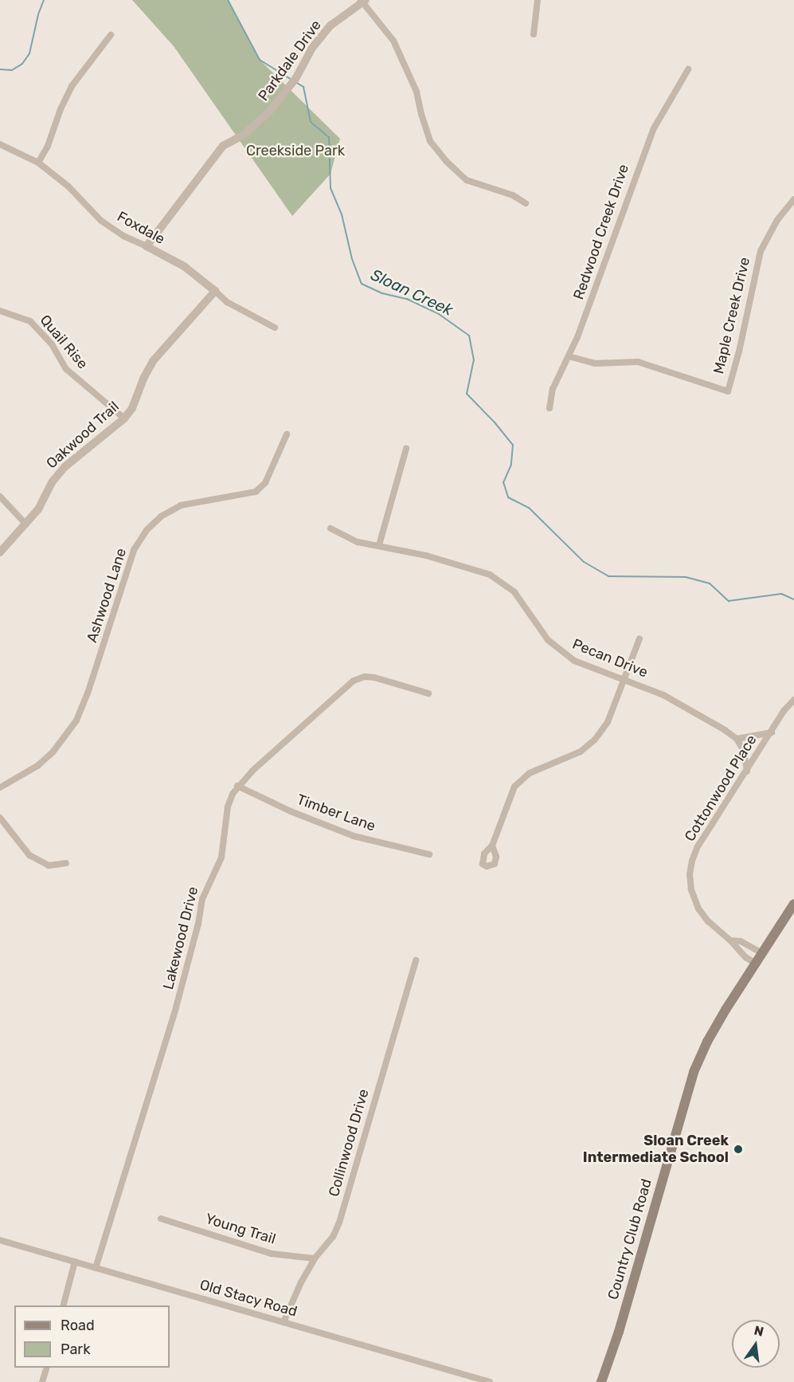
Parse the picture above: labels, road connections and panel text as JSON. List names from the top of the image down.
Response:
{
  "streets": {
    "main road": ["Country Club Road"],
    "street": [
      "Parkdale Drive",
      "Foxdale",
      "Redwood Creek Drive",
      "Maple Creek Drive",
      "Quail Rise",
      "Oakwood Trail",
      "Ashwood Lane",
      "Pecan Drive",
      "Cottonwood Place",
      "Timber Lane",
      "Lakewood Drive",
      "Collinwood Drive",
      "Young Trail",
      "Old Stacy Road"
    ]
  },
  "crossings": [
    ["Parkdale Drive", "Foxdale"],
    ["Foxdale", "Oakwood Trail"],
    ["Redwood Creek Drive", "Maple Creek Drive"],
    ["Quail Rise", "Oakwood Trail"],
    ["Cottonwood Place", "Country Club Road"],
    ["Timber Lane", "Lakewood Drive"],
    ["Lakewood Drive", "Old Stacy Road"],
    ["Collinwood Drive", "Young Trail"],
    ["Collinwood Drive", "Old Stacy Road"]
  ],
  "water": ["Sloan Creek"],
  "parks": ["Creekside Park"],
  "places": ["Sloan Creek Intermediate School"],
  "legend": ["Road", "Park"],
  "north": "top"
}
